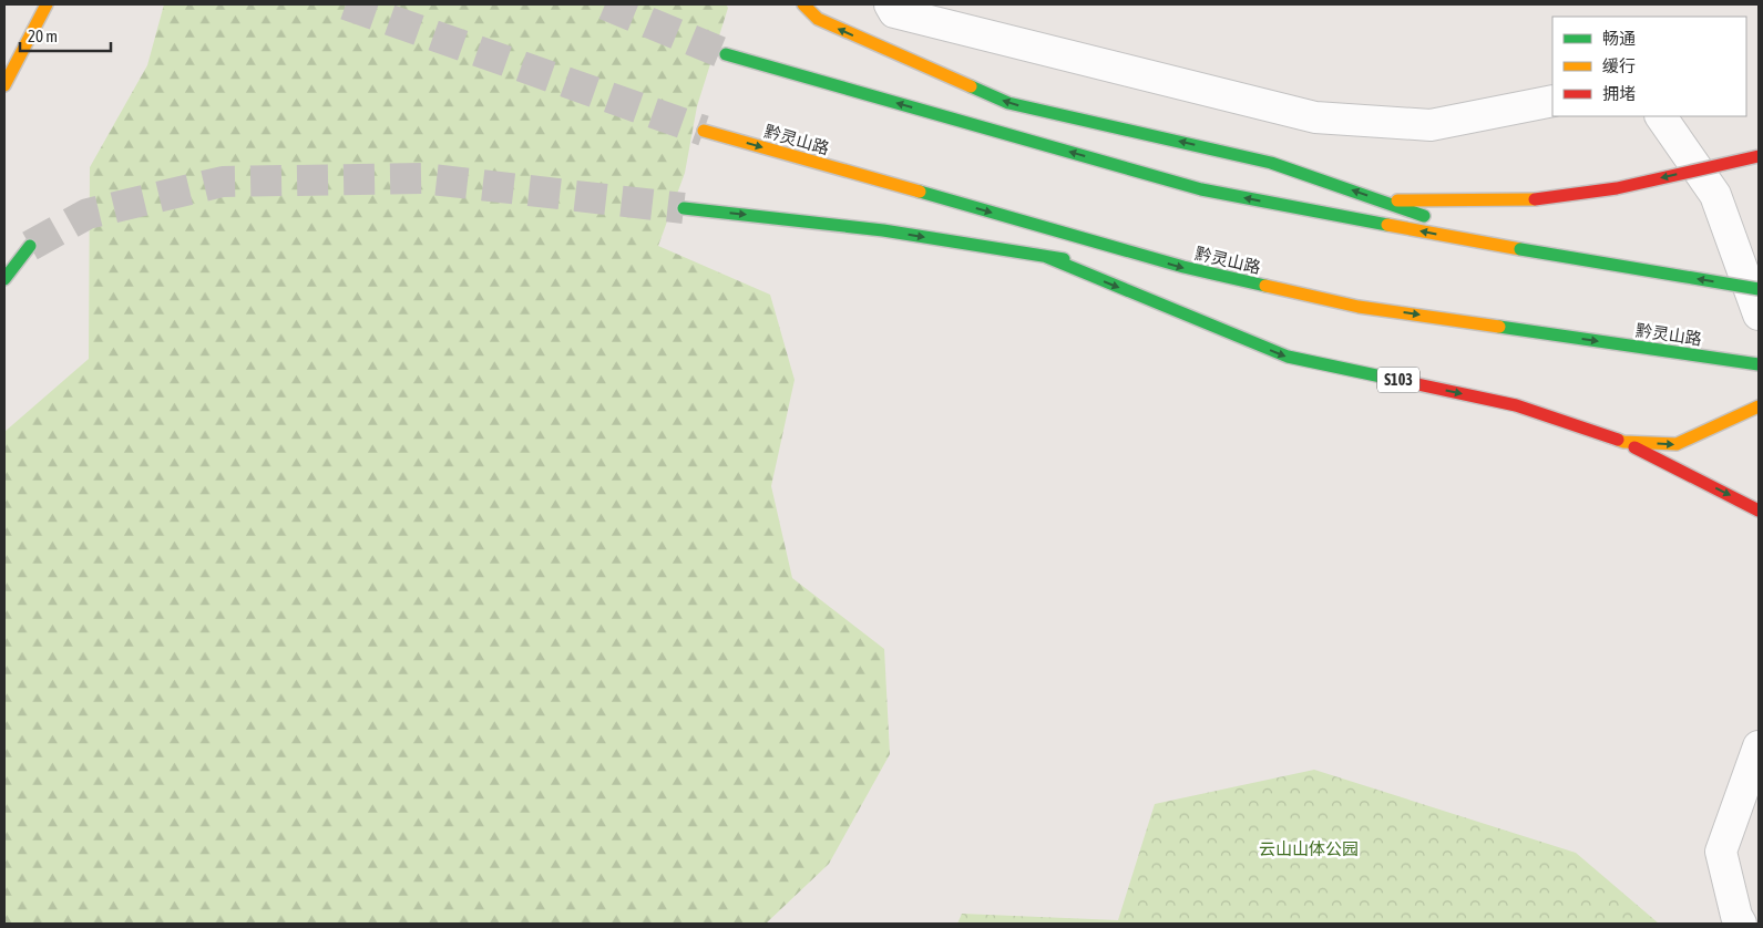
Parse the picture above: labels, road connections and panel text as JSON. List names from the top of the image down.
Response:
{
  "streets": {
    "highway": ["黔灵山路", "S103"]
  },
  "parks": ["云山山体公园"],
  "legend": ["畅通", "缓行", "拥堵"],
  "scale_bar": "20 m"
}
